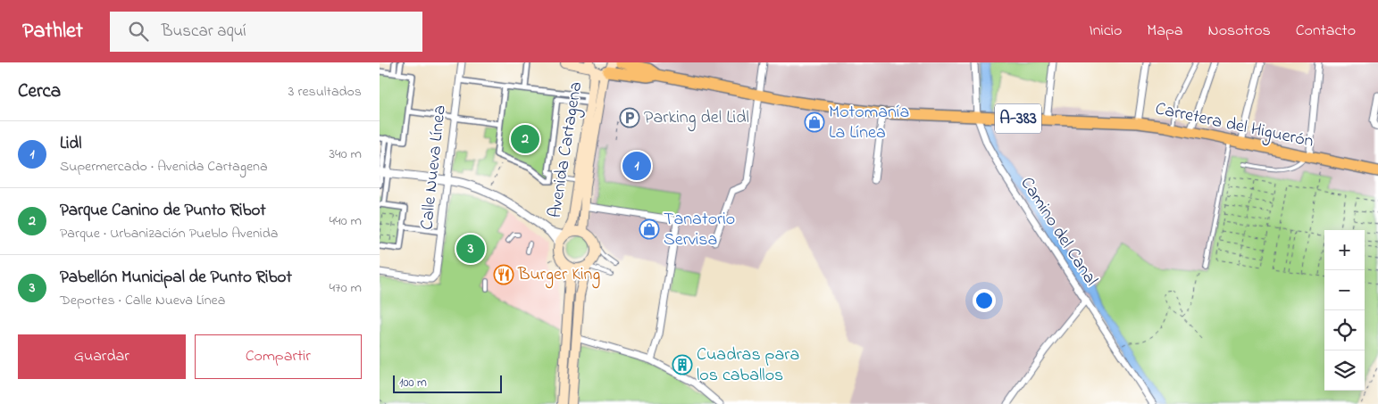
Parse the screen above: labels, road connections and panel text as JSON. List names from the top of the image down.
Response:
{
  "streets": {
    "main road": ["A-383", "Carretera del Higuerón", "Avenida Cartagena"],
    "street": ["Calle Nueva Línea", "Camino del Canal"]
  },
  "crossings": [
    ["A-383", "Carretera del Higuerón"],
    ["A-383", "Avenida Cartagena"],
    ["Carretera del Higuerón", "Camino del Canal"]
  ],
  "places": {
    "parking": ["Parking del Lidl"],
    "shop": ["Motomanía La Línea", "Tanatorio Servisa"],
    "restaurant": ["Burger King"],
    "building": ["Cuadras para los caballos"]
  },
  "scale_bar": "100 m",
  "page": {
    "header": "Pathlet",
    "search": "Buscar aquí",
    "nav": [
      "Inicio",
      "Mapa",
      "Nosotros",
      "Contacto"
    ],
    "heading": ["Cerca", "3 resultados"],
    "list": [
      {
        "mark": "1",
        "name": "Lidl",
        "note": "Supermercado · Avenida Cartagena",
        "value": "340 m"
      },
      {
        "mark": "2",
        "name": "Parque Canino de Punto Ribot",
        "note": "Parque · Urbanización Pueblo Avenida",
        "value": "440 m"
      },
      {
        "mark": "3",
        "name": "Pabellón Municipal de Punto Ribot",
        "note": "Deportes · Calle Nueva Línea",
        "value": "470 m"
      }
    ],
    "pins": ["2", "1", "3"],
    "map_buttons": ["+", "−"],
    "buttons": ["Guardar", "Compartir"],
    "scale": "100 m"
  }
}
